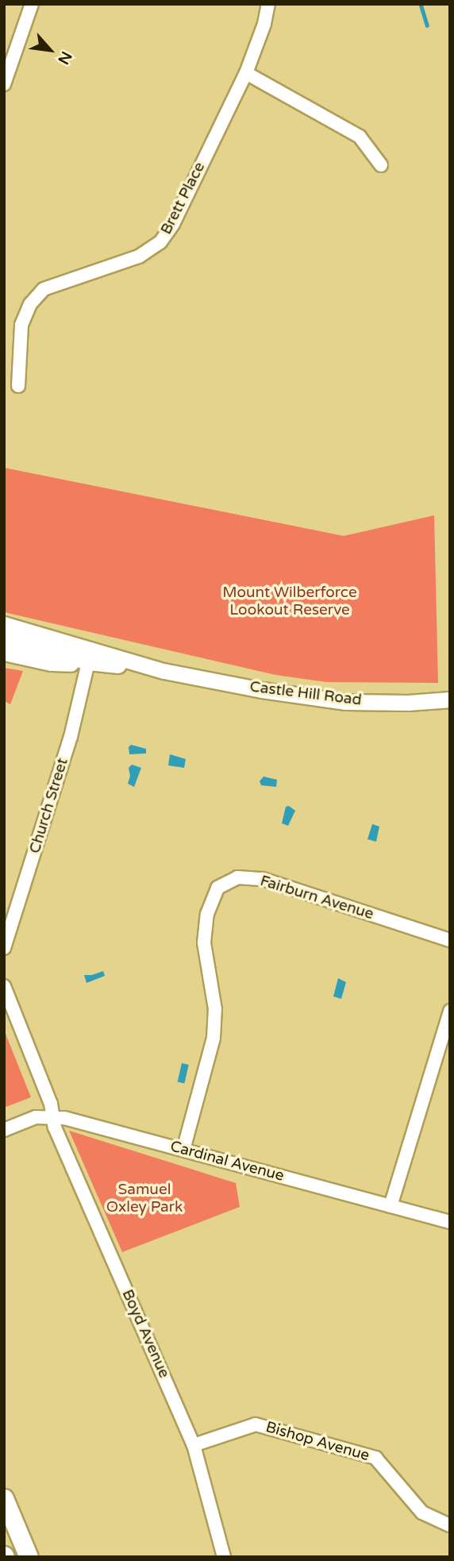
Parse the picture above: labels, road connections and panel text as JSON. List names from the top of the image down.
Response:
{
  "streets": {
    "main road": ["Castle Hill Road"],
    "street": [
      "Brett Place",
      "Church Street",
      "Fairburn Avenue",
      "Cardinal Avenue",
      "Boyd Avenue",
      "Bishop Avenue"
    ]
  },
  "crossings": [
    ["Castle Hill Road", "Church Street"],
    ["Fairburn Avenue", "Cardinal Avenue"],
    ["Cardinal Avenue", "Boyd Avenue"],
    ["Boyd Avenue", "Bishop Avenue"]
  ],
  "parks": ["Mount Wilberforce Lookout Reserve", "Samuel Oxley Park"],
  "north": "bottom right"
}
